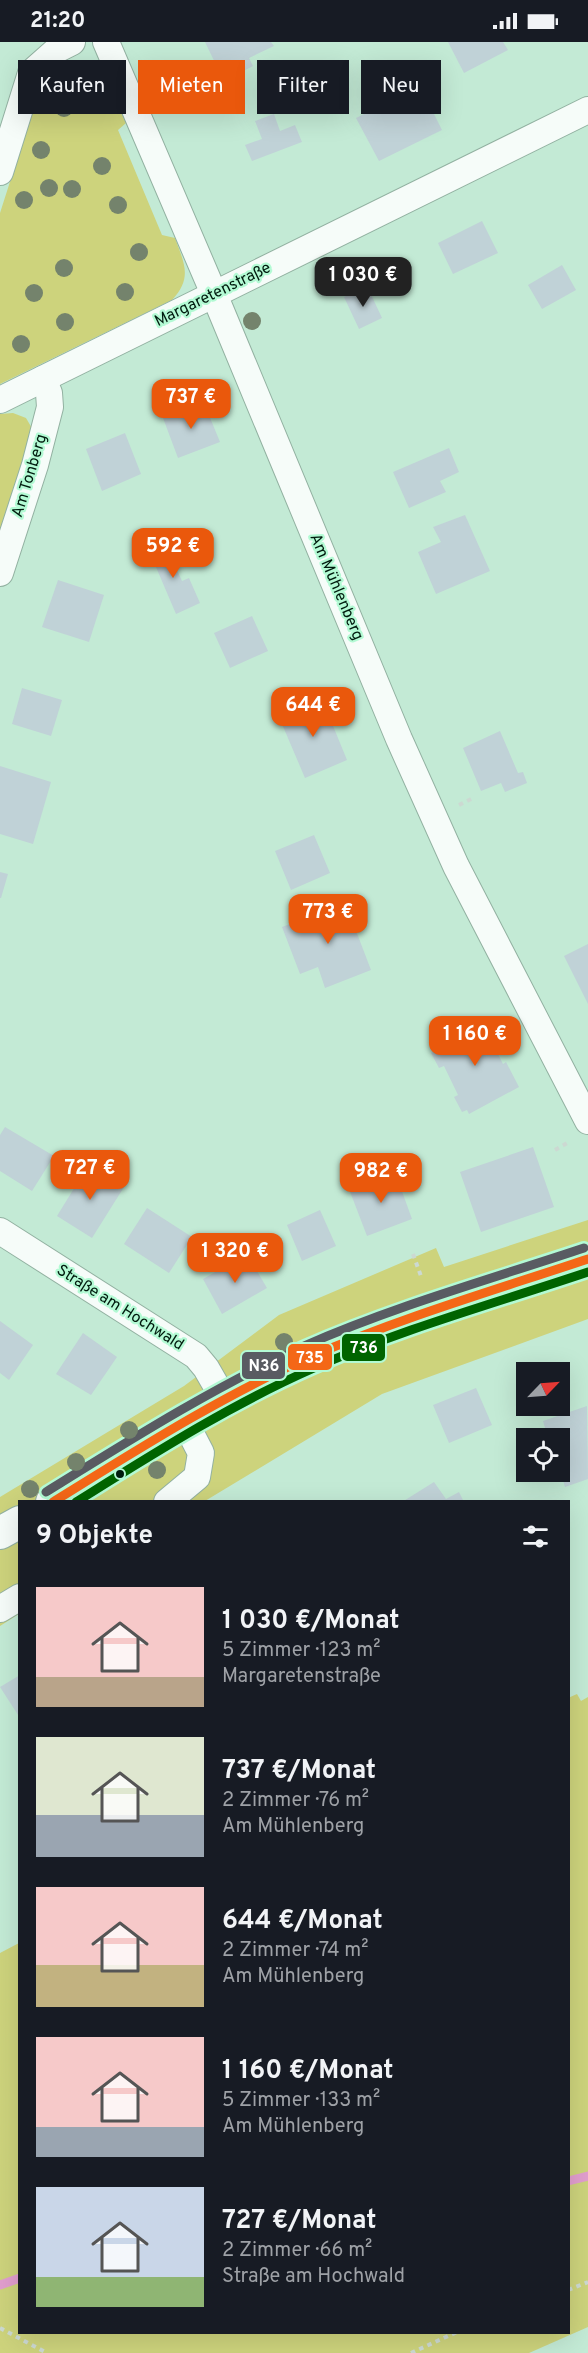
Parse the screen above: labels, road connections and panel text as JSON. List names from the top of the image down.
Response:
{
  "streets": {
    "street": [
      "Margaretenstraße",
      "Am Tonberg",
      "Am Mühlenberg",
      "Straße am Hochwald"
    ]
  },
  "crossings": [
    ["Margaretenstraße", "Am Tonberg"],
    ["Margaretenstraße", "Am Mühlenberg"]
  ],
  "lines": ["transit line N36", "transit line 735", "transit line 736"],
  "north": "top right",
  "page": {
    "status": "21:20",
    "chip": [
      "Kaufen",
      "Mieten",
      "Filter",
      "Neu"
    ],
    "price": [
      "1 030 €",
      "737 €",
      "592 €",
      "644 €",
      "773 €",
      "1 160 €",
      "727 €",
      "982 €",
      "1 320 €"
    ],
    "heading": "9 Objekte",
    "list": [
      {
        "name": "1 030 €/Monat",
        "note": "5 Zimmer · 123 m² · Margaretenstraße"
      },
      {
        "name": "737 €/Monat",
        "note": "2 Zimmer · 76 m² · Am Mühlenberg"
      },
      {
        "name": "644 €/Monat",
        "note": "2 Zimmer · 74 m² · Am Mühlenberg"
      },
      {
        "name": "1 160 €/Monat",
        "note": "5 Zimmer · 133 m² · Am Mühlenberg"
      },
      {
        "name": "727 €/Monat",
        "note": "2 Zimmer · 66 m² · Straße am Hochwald"
      }
    ]
  }
}
